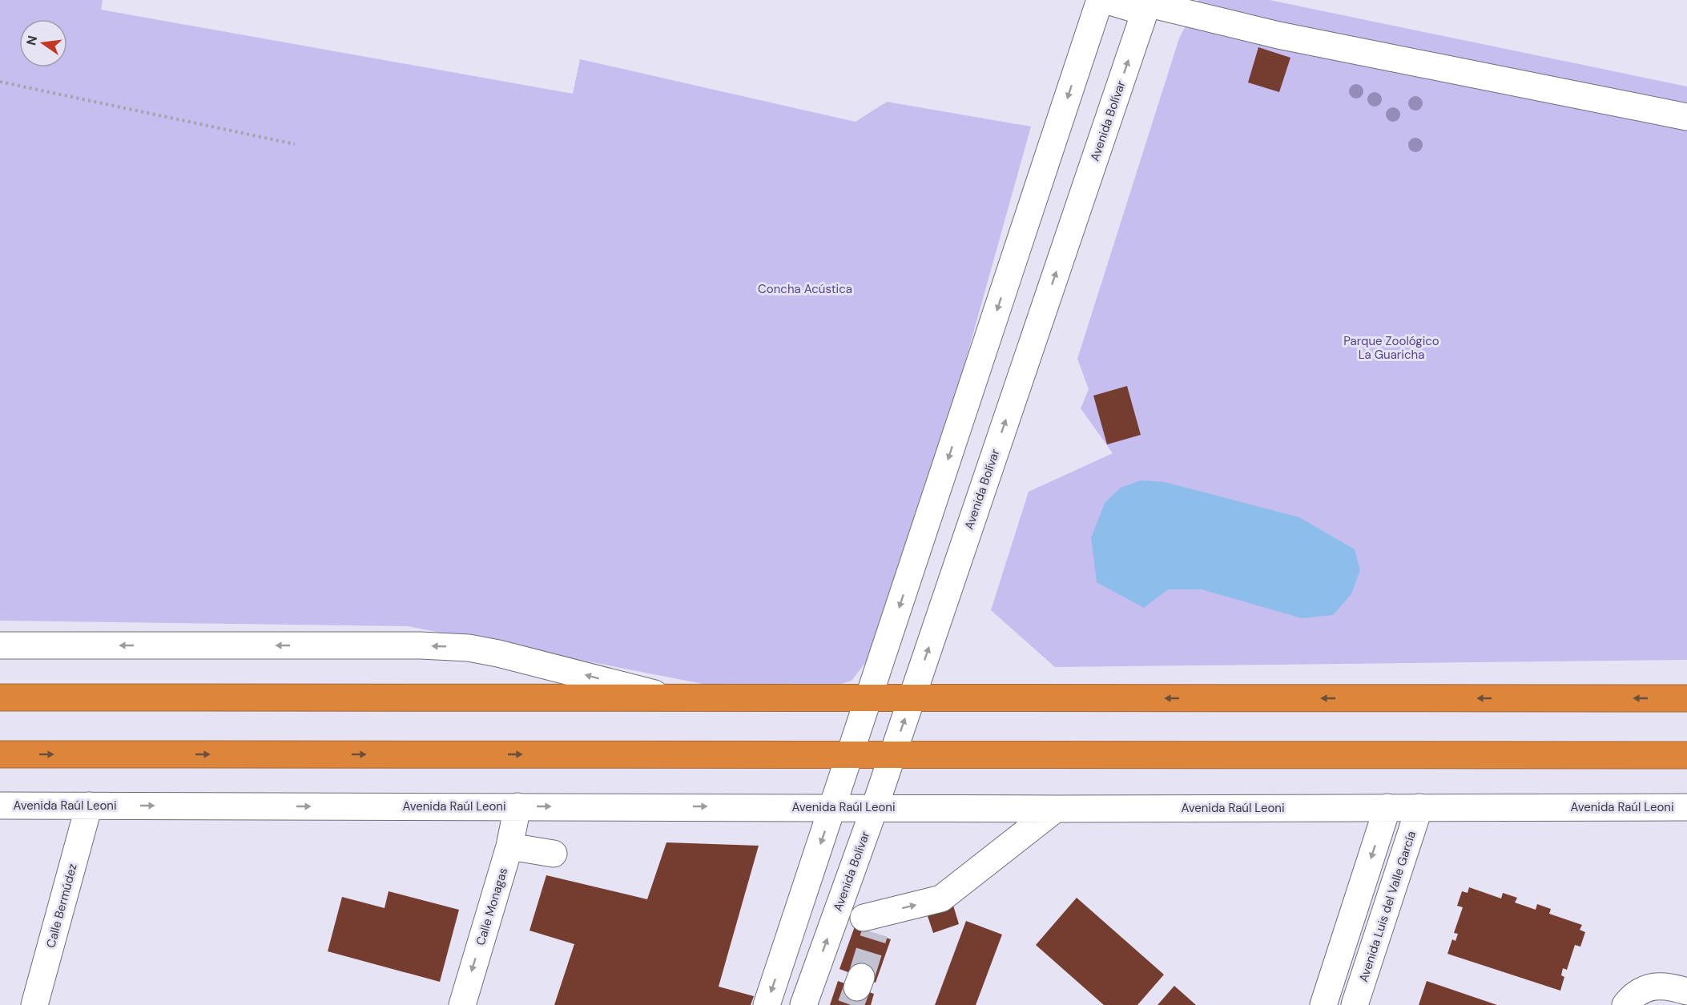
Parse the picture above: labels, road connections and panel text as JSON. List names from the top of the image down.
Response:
{
  "streets": {
    "street": [
      "Avenida Bolívar",
      "Avenida Raúl Leoni",
      "Calle Bermúdez",
      "Calle Monagas",
      "Avenida Luis del Valle García"
    ]
  },
  "crossings": [
    ["Avenida Bolívar", "Avenida Raúl Leoni"],
    ["Avenida Raúl Leoni", "Calle Bermúdez"],
    ["Avenida Raúl Leoni", "Calle Monagas"],
    ["Avenida Raúl Leoni", "Avenida Luis del Valle García"]
  ],
  "one_way": ["Calle Monagas"],
  "parks": ["Concha Acústica", "Parque Zoológico La Guaricha"],
  "north": "left"
}
